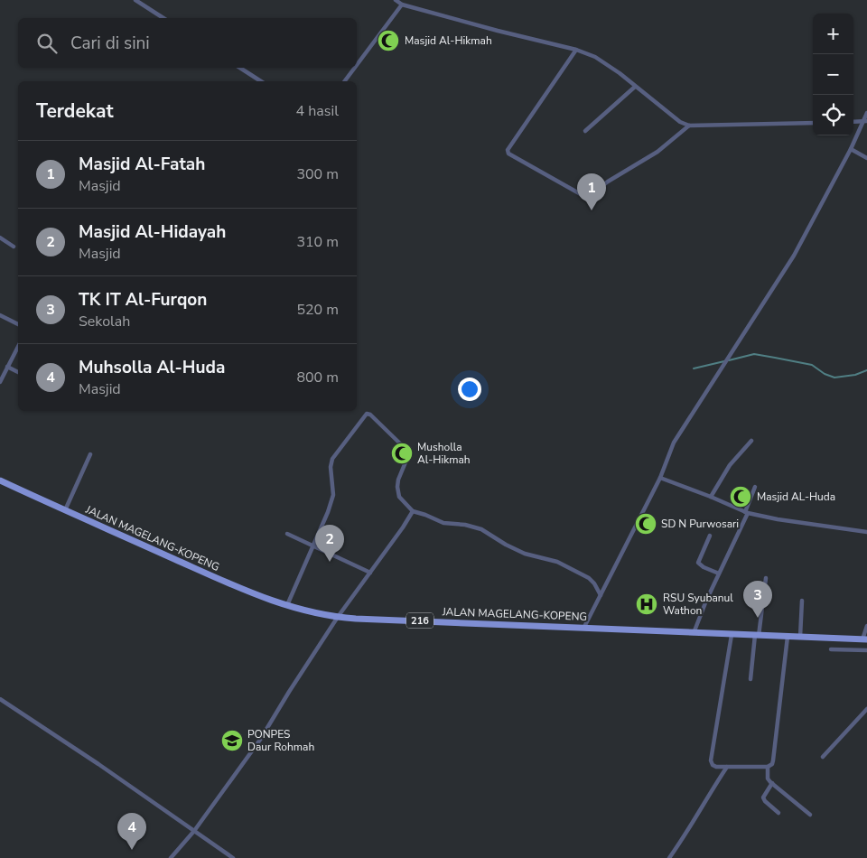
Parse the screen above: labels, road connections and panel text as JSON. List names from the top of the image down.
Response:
{
  "streets": {
    "main road": ["JALAN MAGELANG-KOPENG", "216"]
  },
  "places": {
    "mosque": [
      "Masjid Al-Hikmah",
      "Musholla Al-Hikmah",
      "Masjid AL-Huda",
      "SD N Purwosari"
    ],
    "hospital": ["RSU Syubanul Wathon"],
    "school or university": ["PONPES Daur Rohmah"]
  },
  "page": {
    "map_buttons": ["+", "−"],
    "search": "Cari di sini",
    "heading": ["Terdekat", "4 hasil"],
    "list": [
      {
        "mark": "1",
        "name": "Masjid Al-Fatah",
        "note": "Masjid",
        "value": "300 m"
      },
      {
        "mark": "2",
        "name": "Masjid Al-Hidayah",
        "note": "Masjid",
        "value": "310 m"
      },
      {
        "mark": "3",
        "name": "TK IT Al-Furqon",
        "note": "Sekolah",
        "value": "520 m"
      },
      {
        "mark": "4",
        "name": "Muhsolla Al-Huda",
        "note": "Masjid",
        "value": "800 m"
      }
    ],
    "pins": [
      "1",
      "2",
      "3",
      "4"
    ]
  }
}
